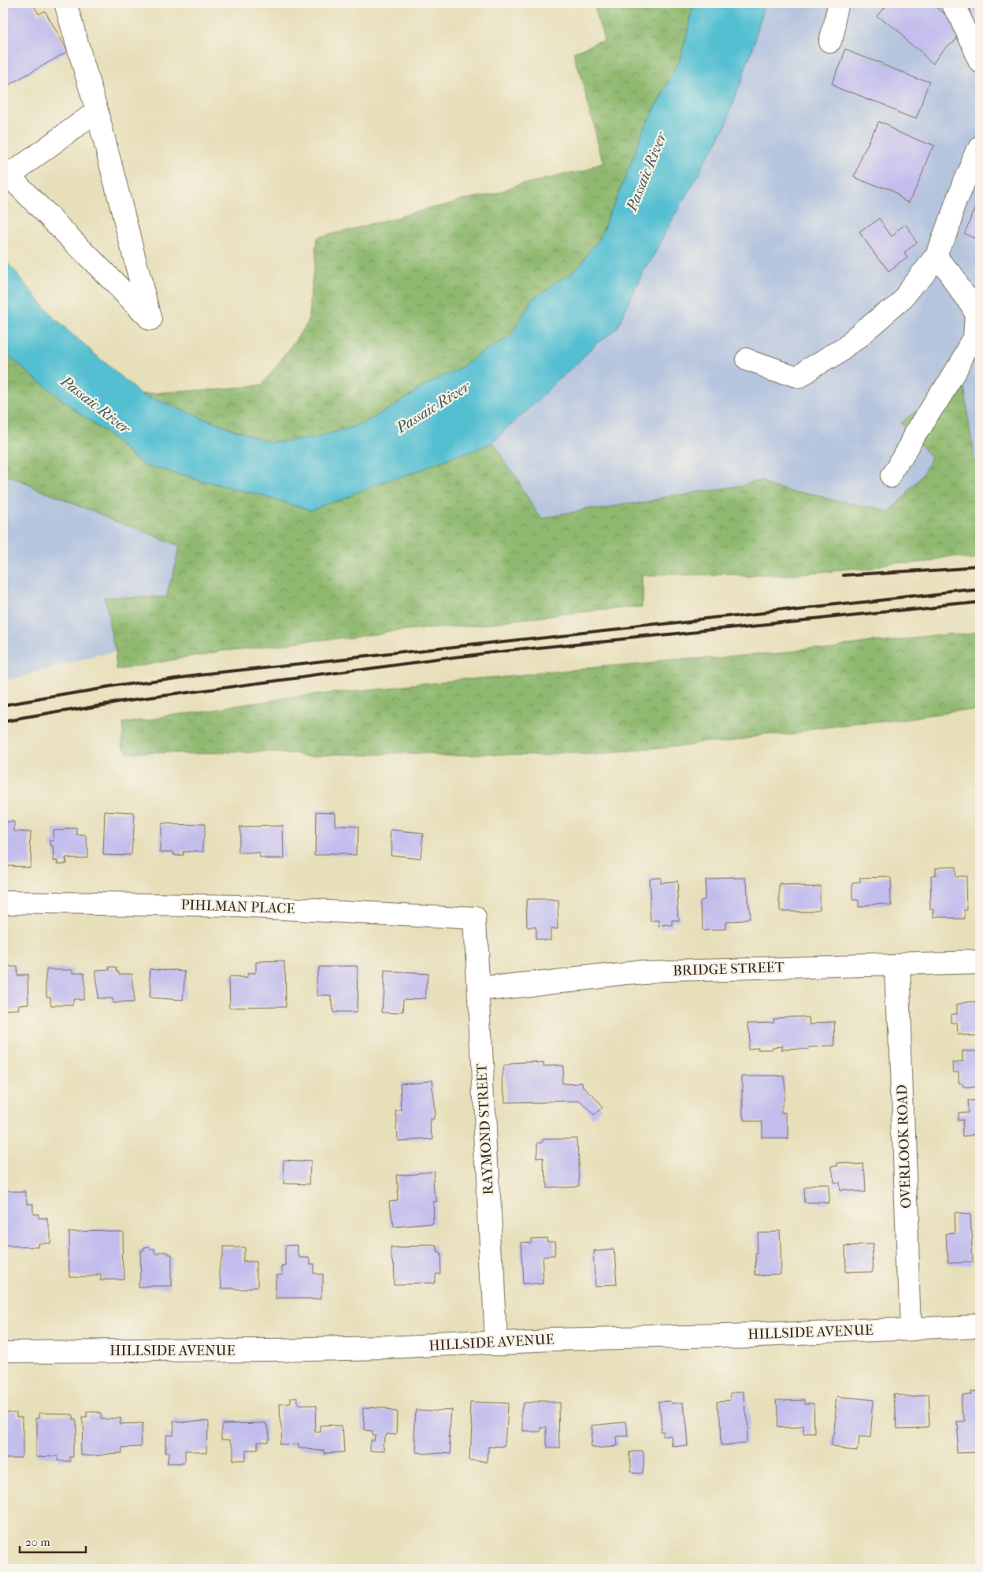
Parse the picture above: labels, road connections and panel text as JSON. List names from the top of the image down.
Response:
{
  "streets": {
    "street": [
      "PIHLMAN PLACE",
      "BRIDGE STREET",
      "RAYMOND STREET",
      "OVERLOOK ROAD",
      "HILLSIDE AVENUE"
    ]
  },
  "crossings": [
    ["PIHLMAN PLACE", "RAYMOND STREET"],
    ["BRIDGE STREET", "RAYMOND STREET"],
    ["BRIDGE STREET", "OVERLOOK ROAD"],
    ["RAYMOND STREET", "HILLSIDE AVENUE"],
    ["OVERLOOK ROAD", "HILLSIDE AVENUE"]
  ],
  "water": ["Passaic River"],
  "scale_bar": "20 m"
}
